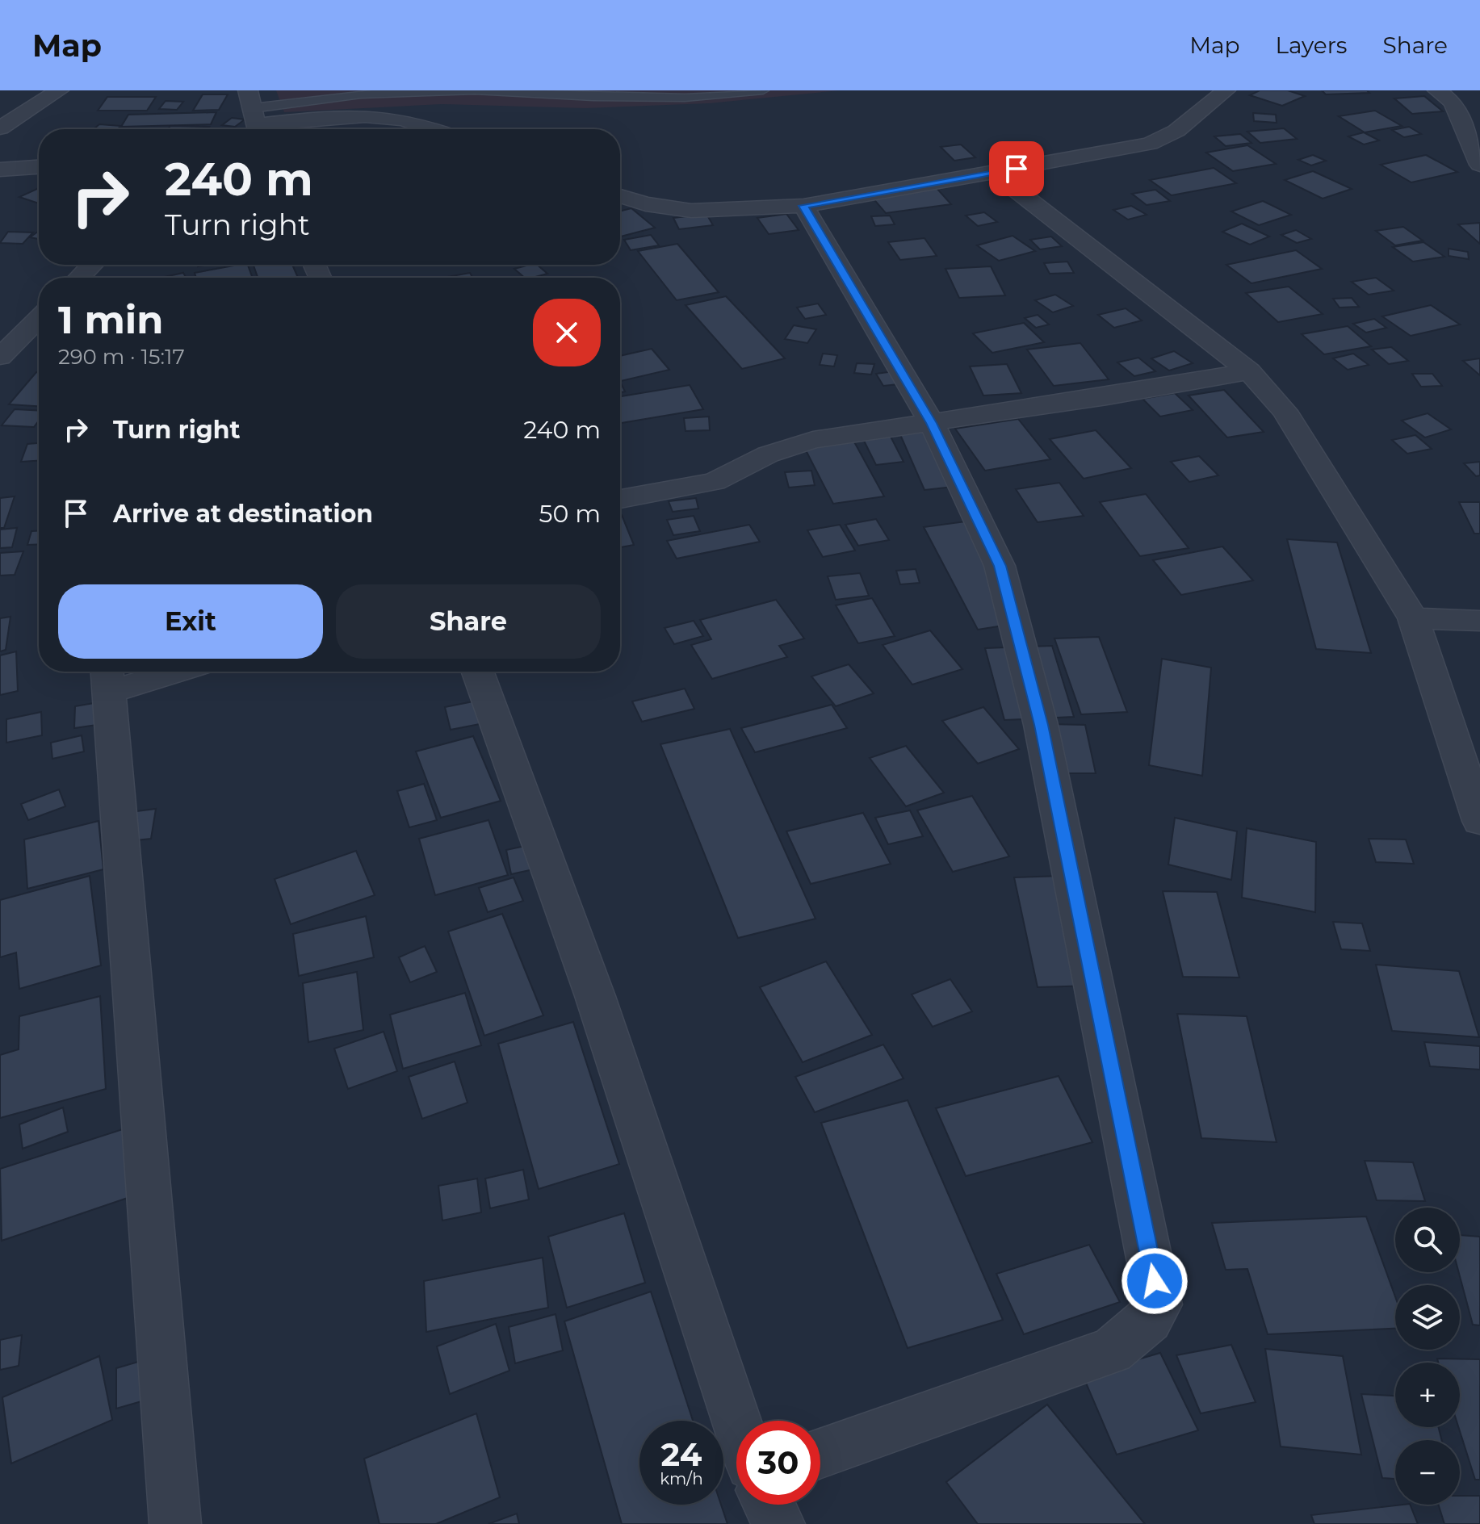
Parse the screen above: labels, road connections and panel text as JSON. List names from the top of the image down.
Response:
{
  "page": {
    "header": "Map",
    "nav": ["Map", "Layers", "Share"],
    "turn": ["240 m", "Turn right"],
    "heading": ["1 min", "290 m · 15:17"],
    "list": [
      {
        "name": "Turn right",
        "value": "240 m"
      },
      {
        "name": "Arrive at destination",
        "value": "50 m"
      }
    ],
    "buttons": ["Exit", "Share"],
    "map_buttons": ["+", "−"],
    "speed": "24 km/h",
    "limit": "30"
  }
}
